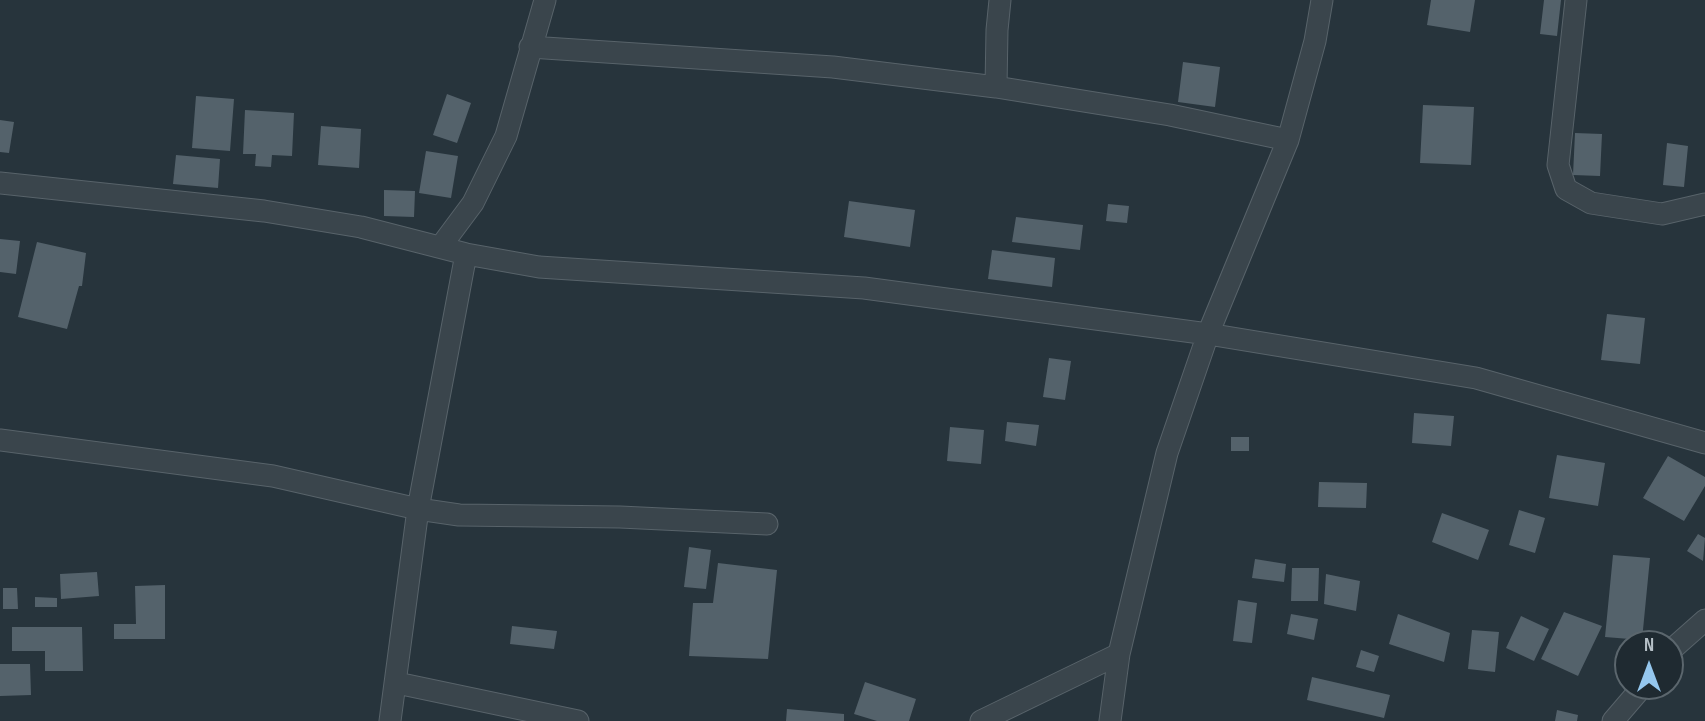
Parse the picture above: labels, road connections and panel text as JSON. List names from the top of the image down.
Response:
{
  "north": "top"
}
